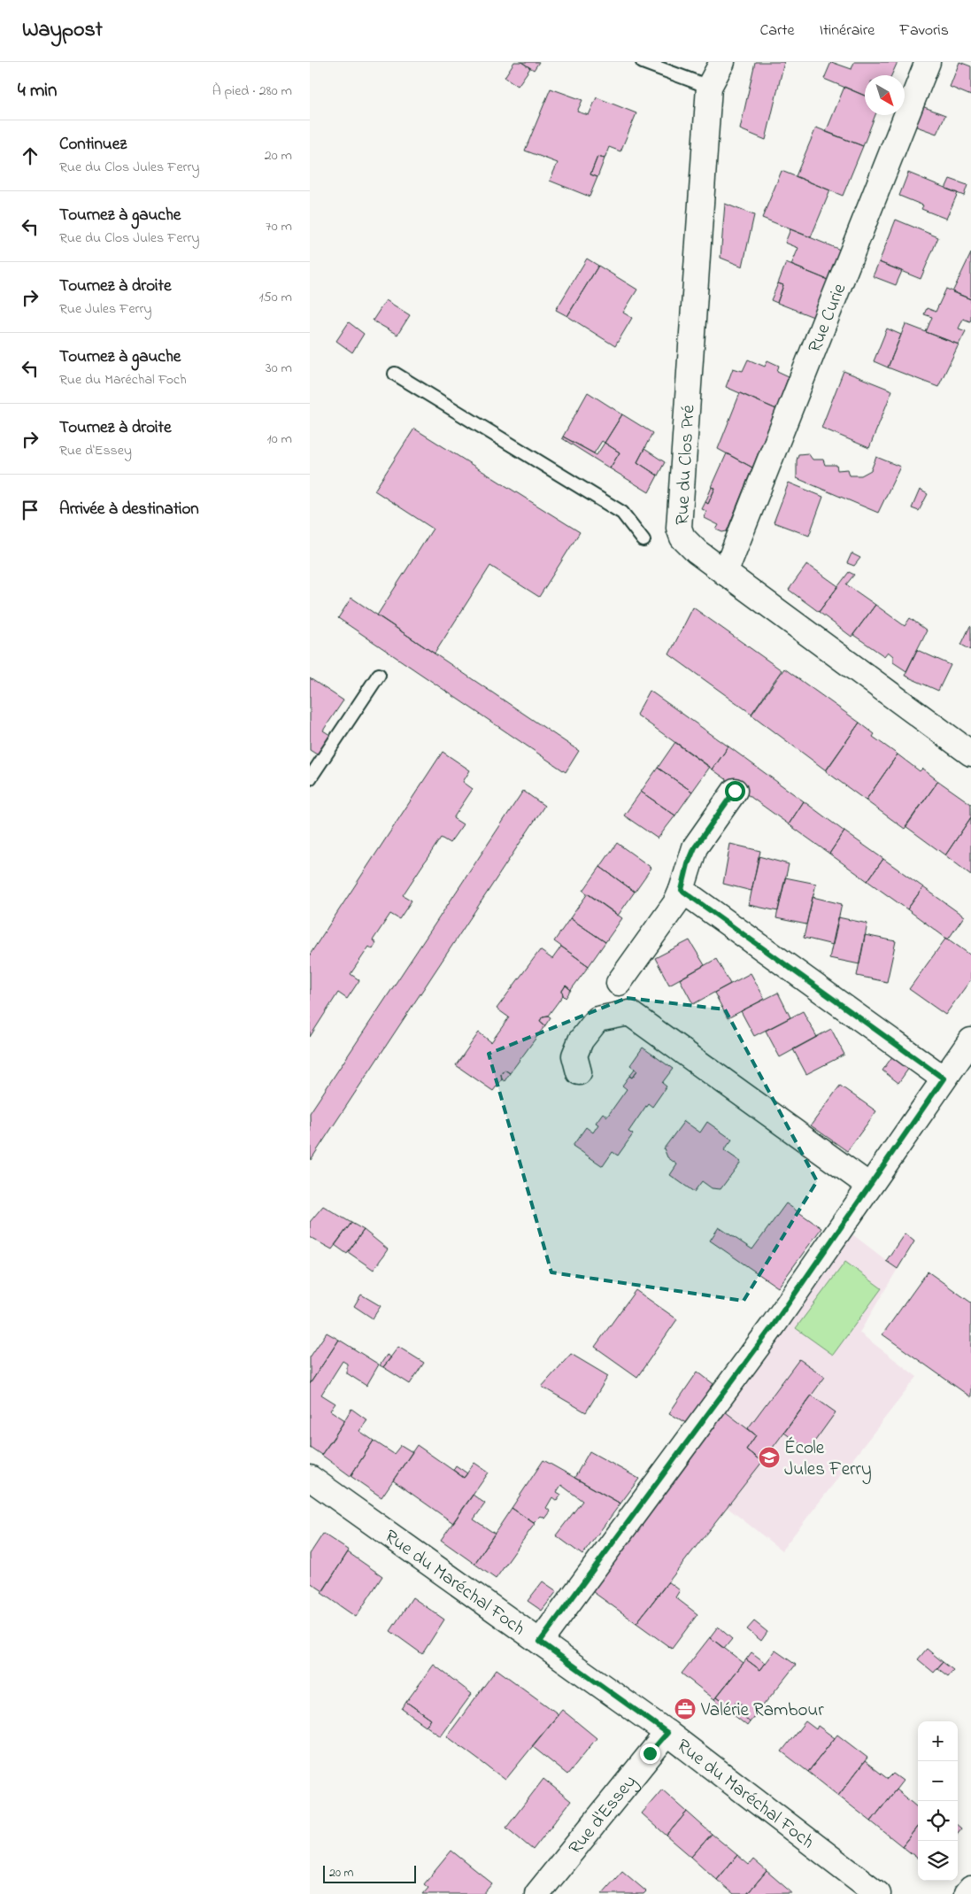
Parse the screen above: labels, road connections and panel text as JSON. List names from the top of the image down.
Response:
{
  "streets": {
    "street": [
      "Rue Curie",
      "Rue du Clos Pré",
      "Rue du Maréchal Foch",
      "Rue d'Essey"
    ]
  },
  "crossings": [
    ["Rue Curie", "Rue du Clos Pré"],
    ["Rue du Maréchal Foch", "Rue d'Essey"]
  ],
  "places": {
    "school or university": ["École Jules Ferry"],
    "office": ["Valérie Rambour"]
  },
  "scale_bar": "20 m",
  "north": "bottom right",
  "page": {
    "header": "Waypost",
    "nav": ["Carte", "Itinéraire", "Favoris"],
    "heading": ["4 min", "À pied · 280 m"],
    "list": [
      ["Continuez", "Rue du Clos Jules Ferry", "20 m"],
      ["Tournez à gauche", "Rue du Clos Jules Ferry", "70 m"],
      ["Tournez à droite", "Rue Jules Ferry", "150 m"],
      ["Tournez à gauche", "Rue du Maréchal Foch", "30 m"],
      ["Tournez à droite", "Rue d'Essey", "10 m"],
      "Arrivée à destination"
    ],
    "map_buttons": ["+", "−"],
    "scale": "20 m"
  }
}
